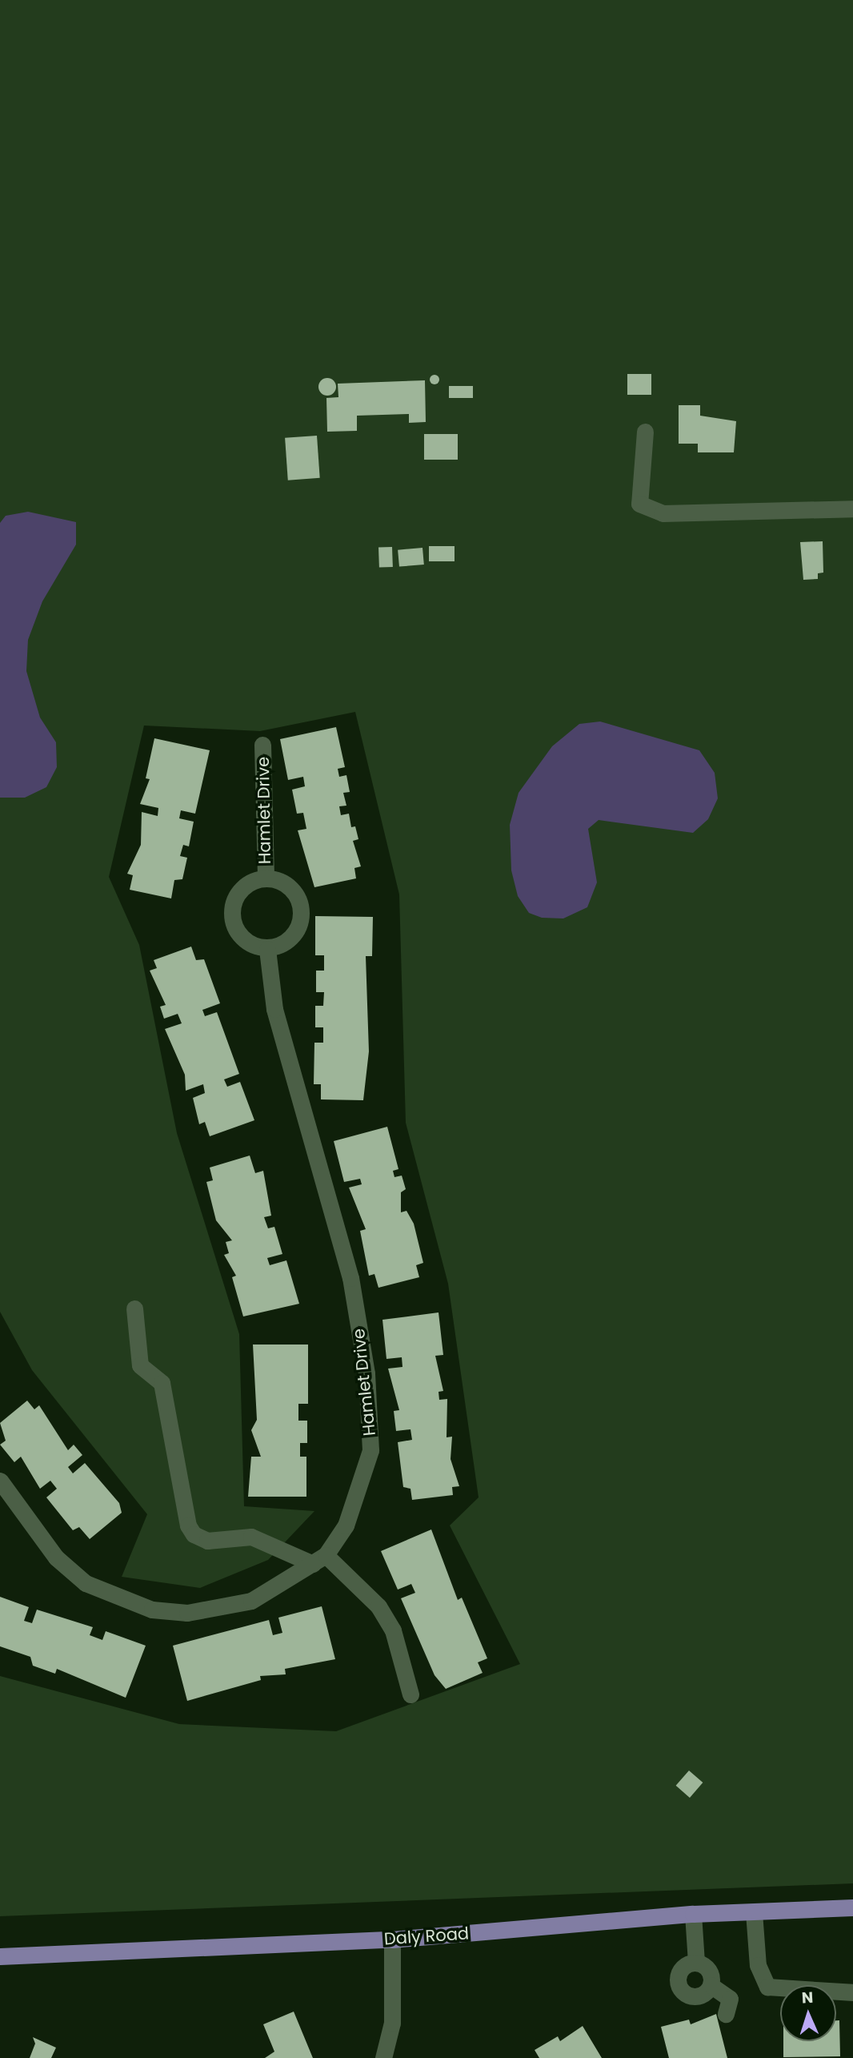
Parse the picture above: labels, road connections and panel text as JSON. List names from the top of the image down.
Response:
{
  "streets": {
    "main road": ["Daly Road"],
    "street": ["Hamlet Drive"]
  },
  "north": "top"
}
